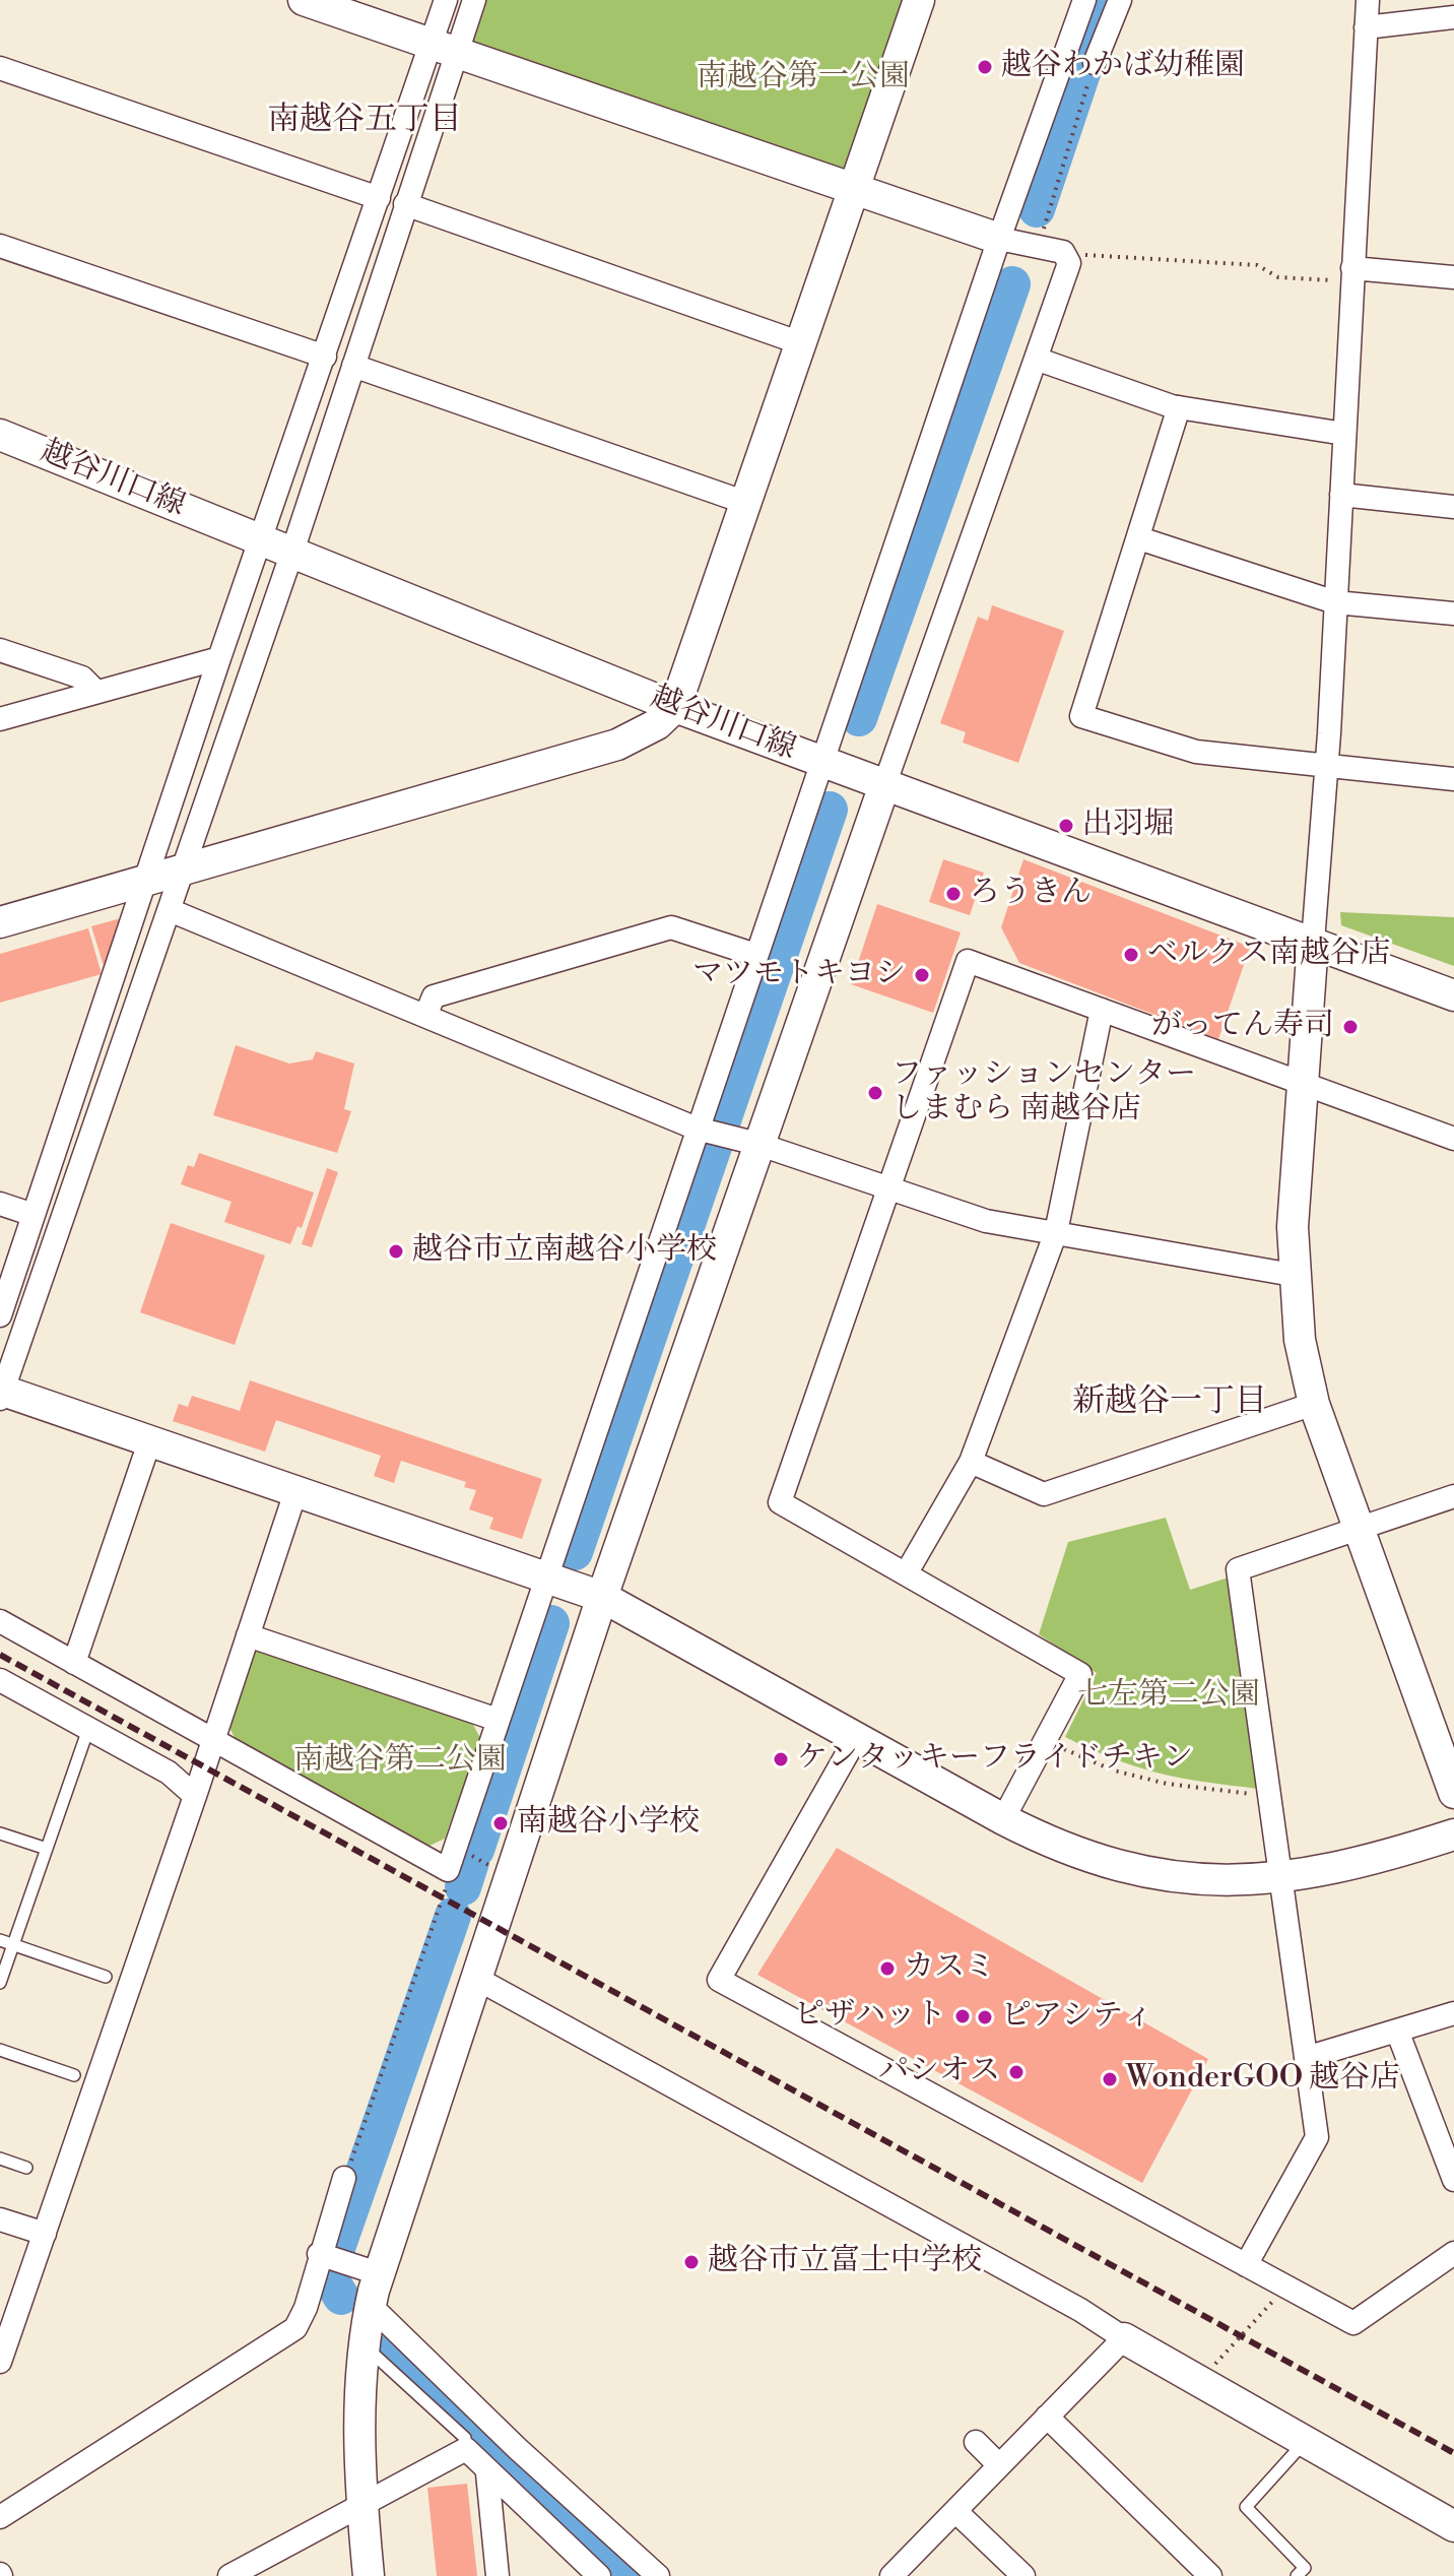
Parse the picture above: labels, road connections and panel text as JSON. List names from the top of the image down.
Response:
{
  "streets": {
    "street": ["越谷川口線"]
  },
  "districts": ["南越谷五丁目", "新越谷一丁目"],
  "parks": ["南越谷第一公園", "七左第二公園", "南越谷第二公園"],
  "places": [
    "越谷わかば幼稚園",
    "出羽堀",
    "ろうきん",
    "ベルクス南越谷店",
    "マツモトキヨシ",
    "がってん寿司",
    "ファッションセンター しまむら 南越谷店",
    "越谷市立南越谷小学校",
    "ケンタッキーフライドチキン",
    "南越谷小学校",
    "カスミ",
    "ピザハット",
    "ピアシティ",
    "パシオス",
    "WonderGOO 越谷店",
    "越谷市立富士中学校"
  ]
}
